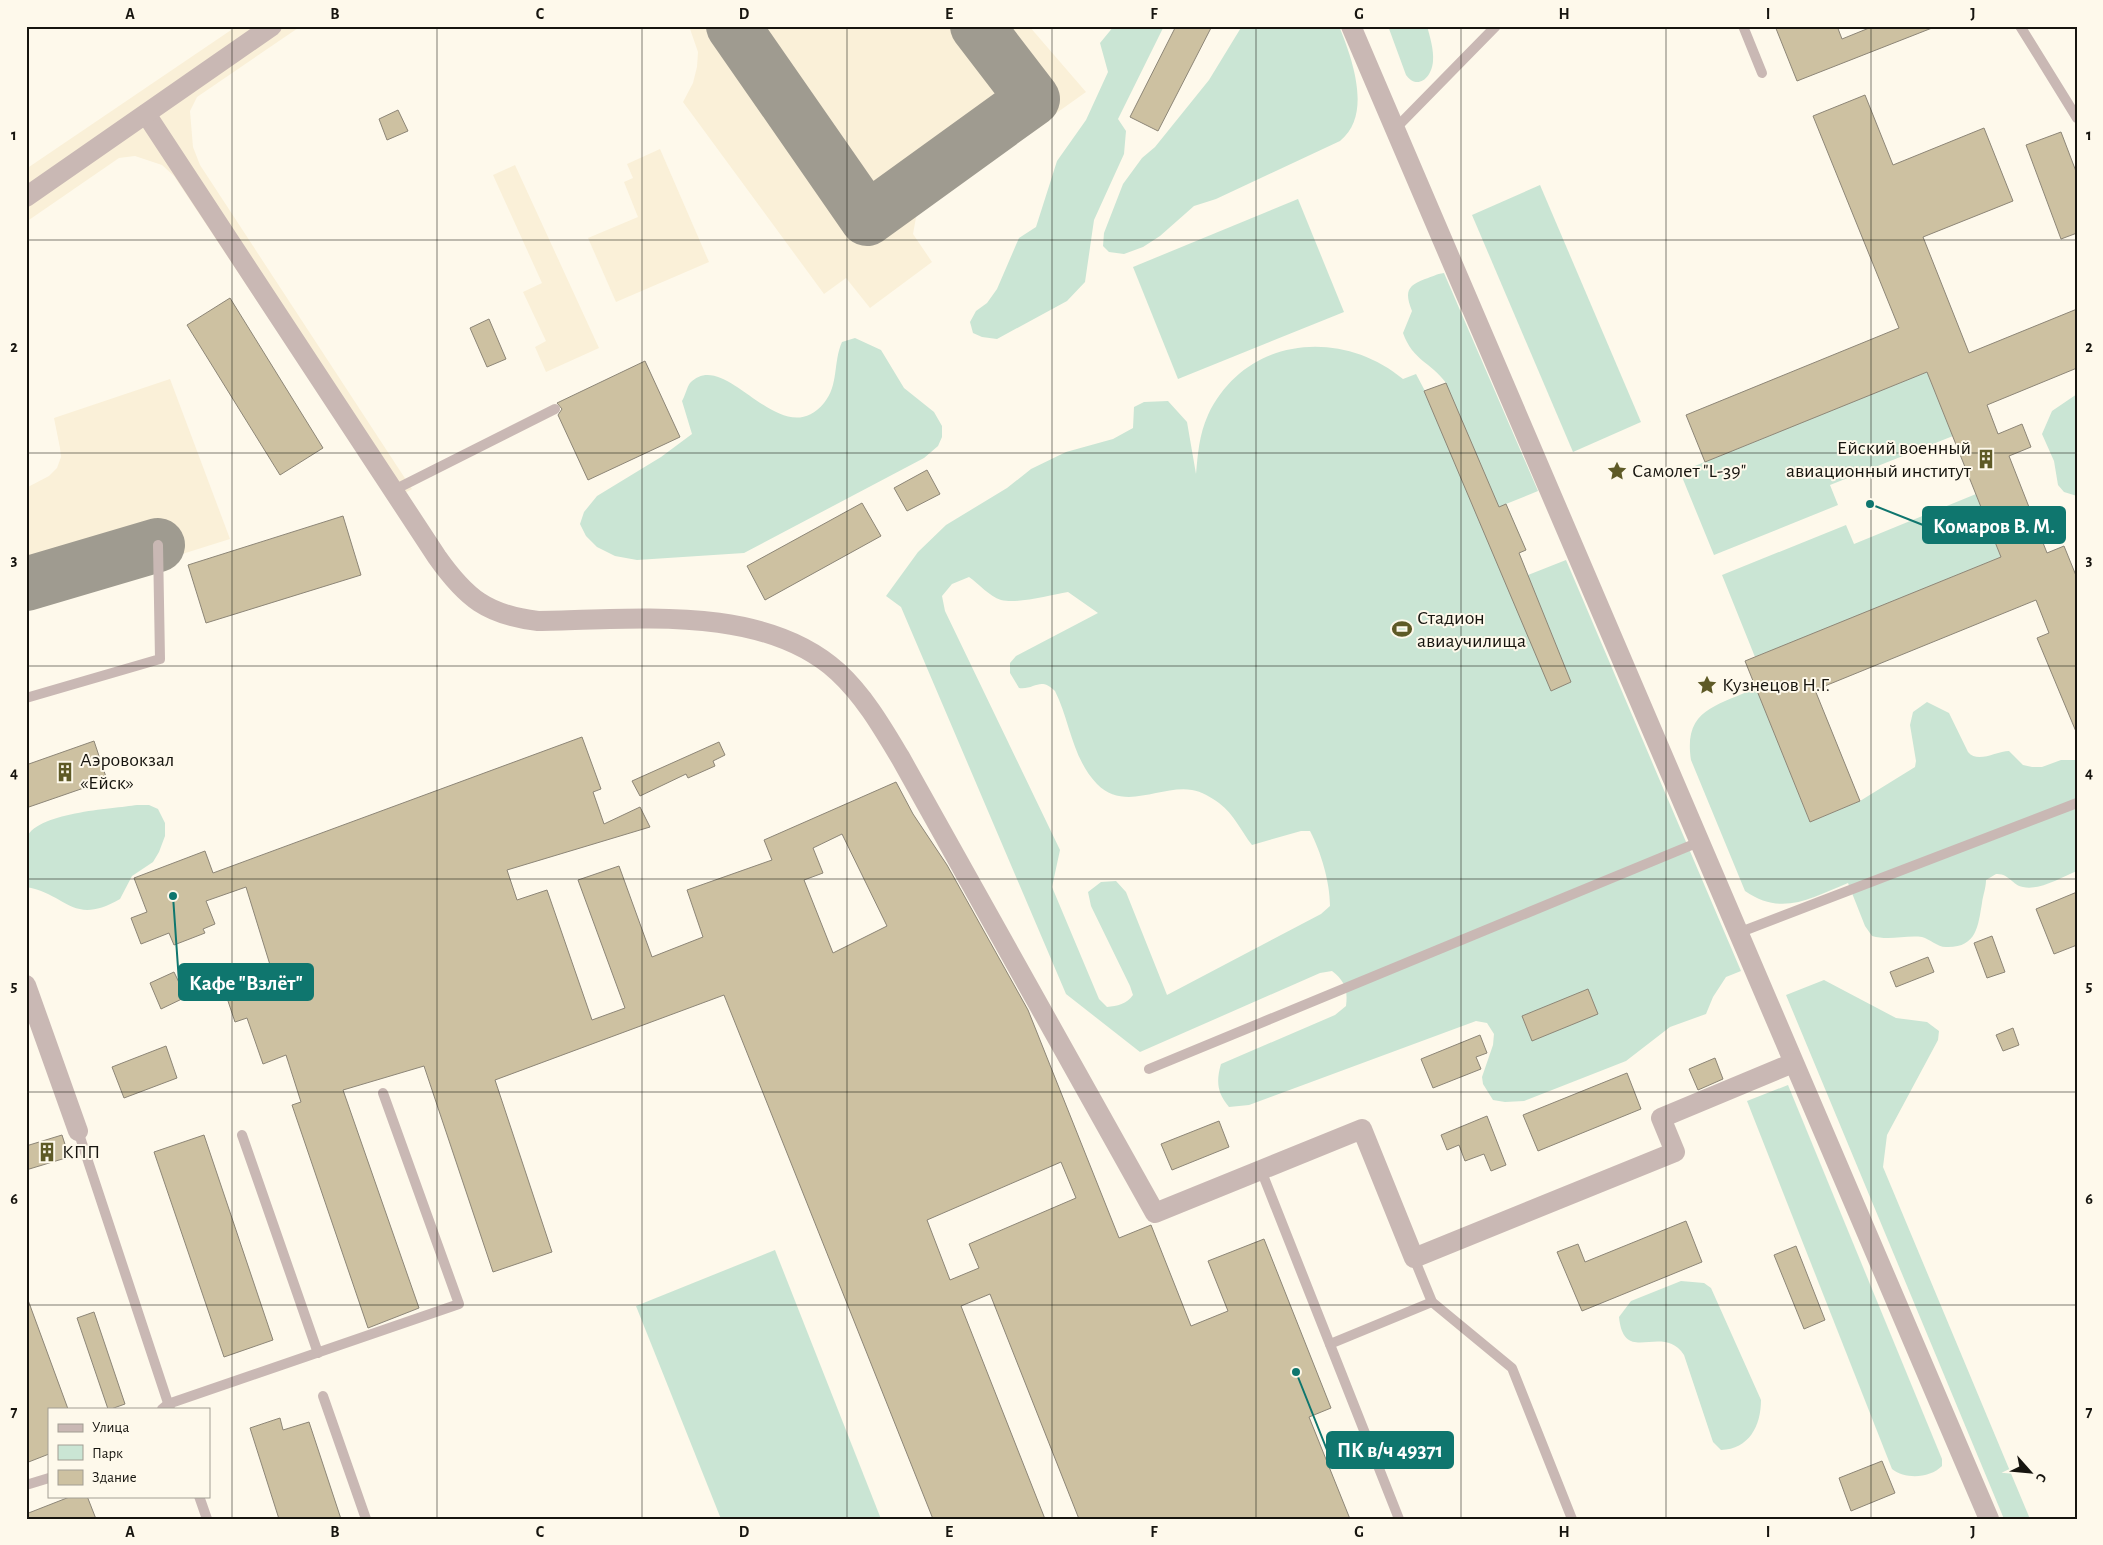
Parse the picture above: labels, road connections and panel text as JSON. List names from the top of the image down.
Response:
{
  "places": {
    "building": ["Ейский военный авиационный институт", "Аэровокзал «Ейск»", "КПП"],
    "place": ["Самолет \"L-39\"", "Кузнецов Н.Г."],
    "other": ["Комаров В. М.", "Кафе \"Взлёт\"", "ПК в/ч 49371"],
    "sports": ["Стадион авиаучилища"]
  },
  "legend": ["Улица", "Парк", "Здание"],
  "north": "bottom right",
  "grid": {
    "columns": [
      "A",
      "B",
      "C",
      "D",
      "E",
      "F",
      "G",
      "H",
      "I",
      "J"
    ],
    "rows": [
      "1",
      "2",
      "3",
      "4",
      "5",
      "6",
      "7"
    ]
  }
}
